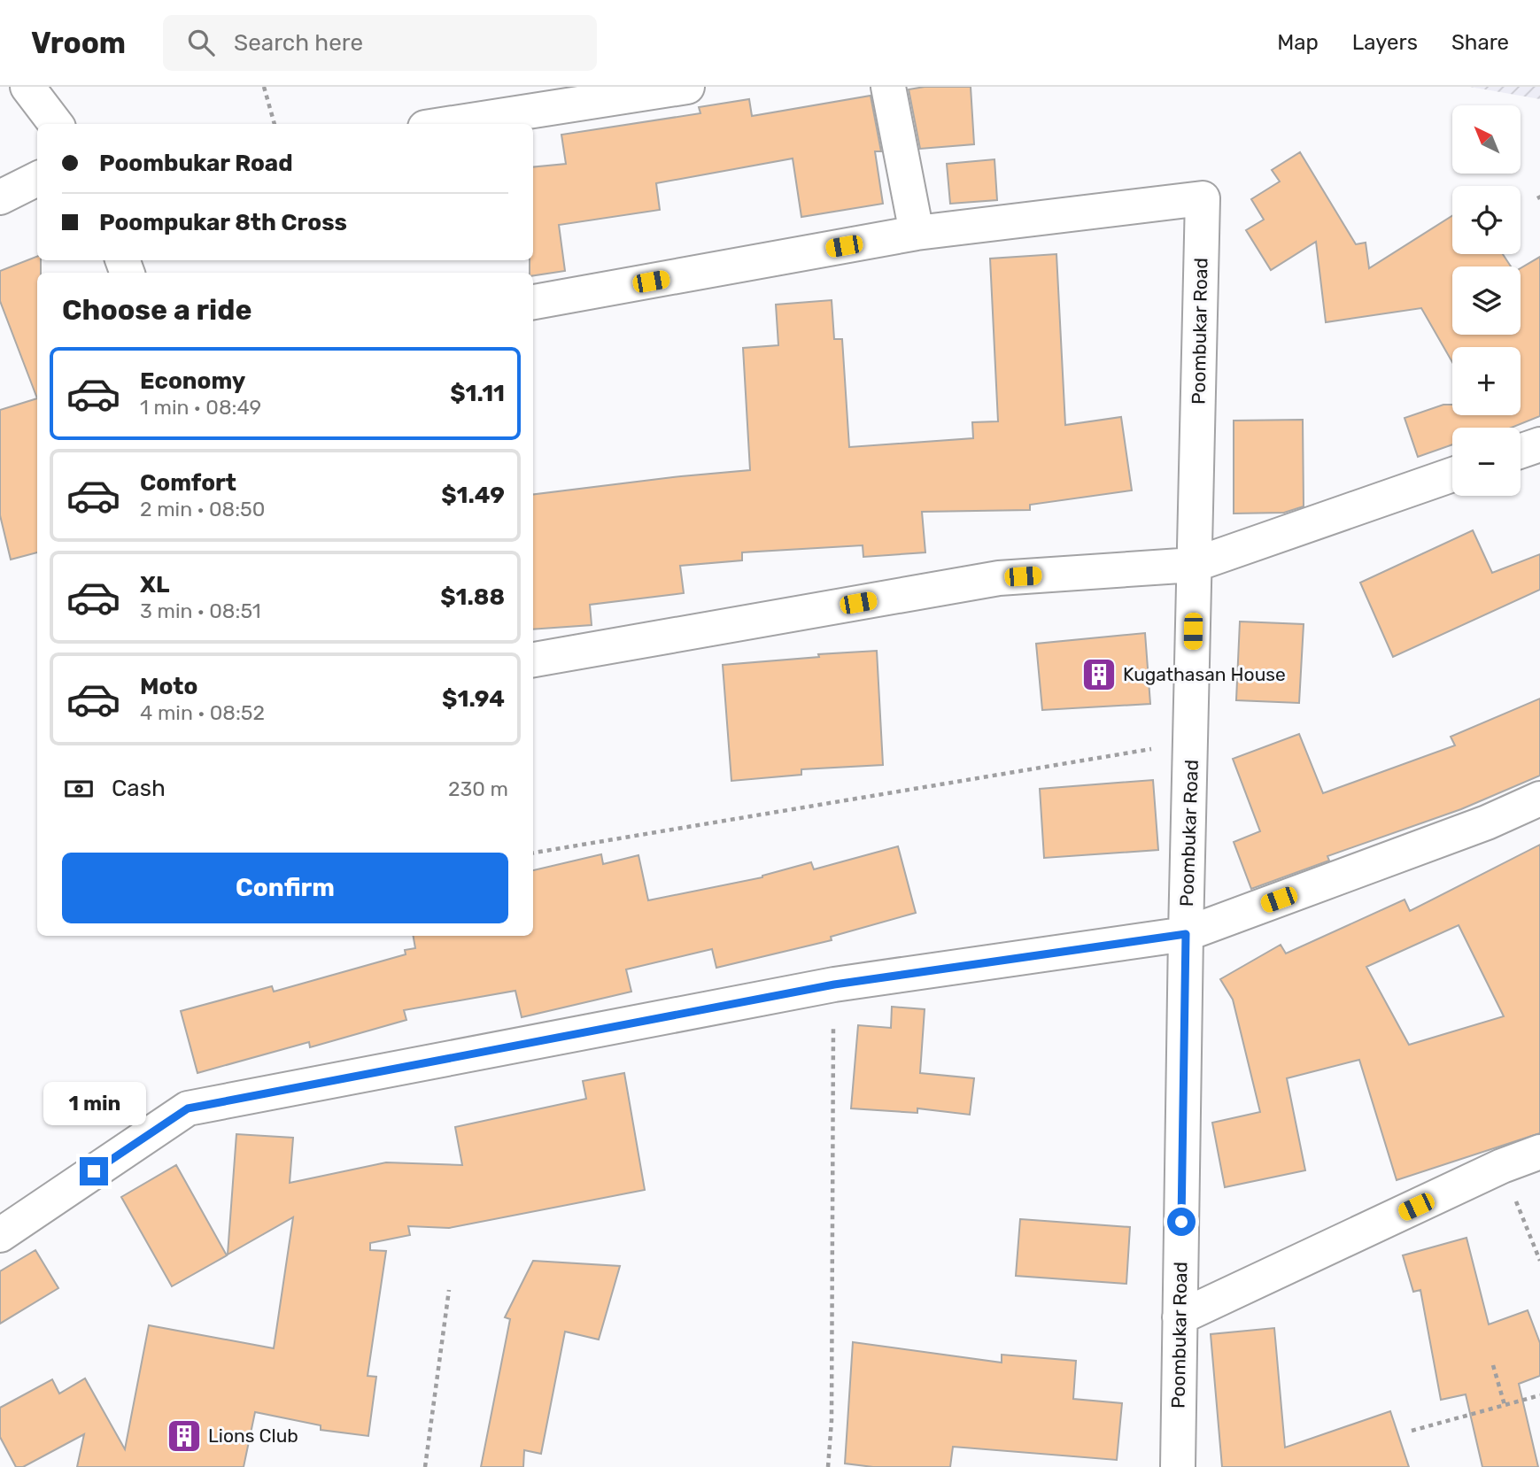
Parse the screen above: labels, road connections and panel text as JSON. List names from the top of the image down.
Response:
{
  "streets": {
    "street": ["Poombukar Road"]
  },
  "places": {
    "building": ["Kugathasan House", "Lions Club"]
  },
  "north": "top left",
  "page": {
    "header": "Vroom",
    "search": "Search here",
    "nav": ["Map", "Layers", "Share"],
    "map_buttons": ["+", "−"],
    "banner": ["Poombukar Road", "Poompukar 8th Cross"],
    "heading": "Choose a ride",
    "list": [
      {
        "name": "Economy",
        "note": "1 min · 08:49",
        "value": "$1.11"
      },
      {
        "name": "Comfort",
        "note": "2 min · 08:50",
        "value": "$1.49"
      },
      {
        "name": "XL",
        "note": "3 min · 08:51",
        "value": "$1.88"
      },
      {
        "name": "Moto",
        "note": "4 min · 08:52",
        "value": "$1.94"
      }
    ],
    "pay": ["Cash", "230 m"],
    "buttons": "Confirm",
    "bubble": "1 min"
  }
}
